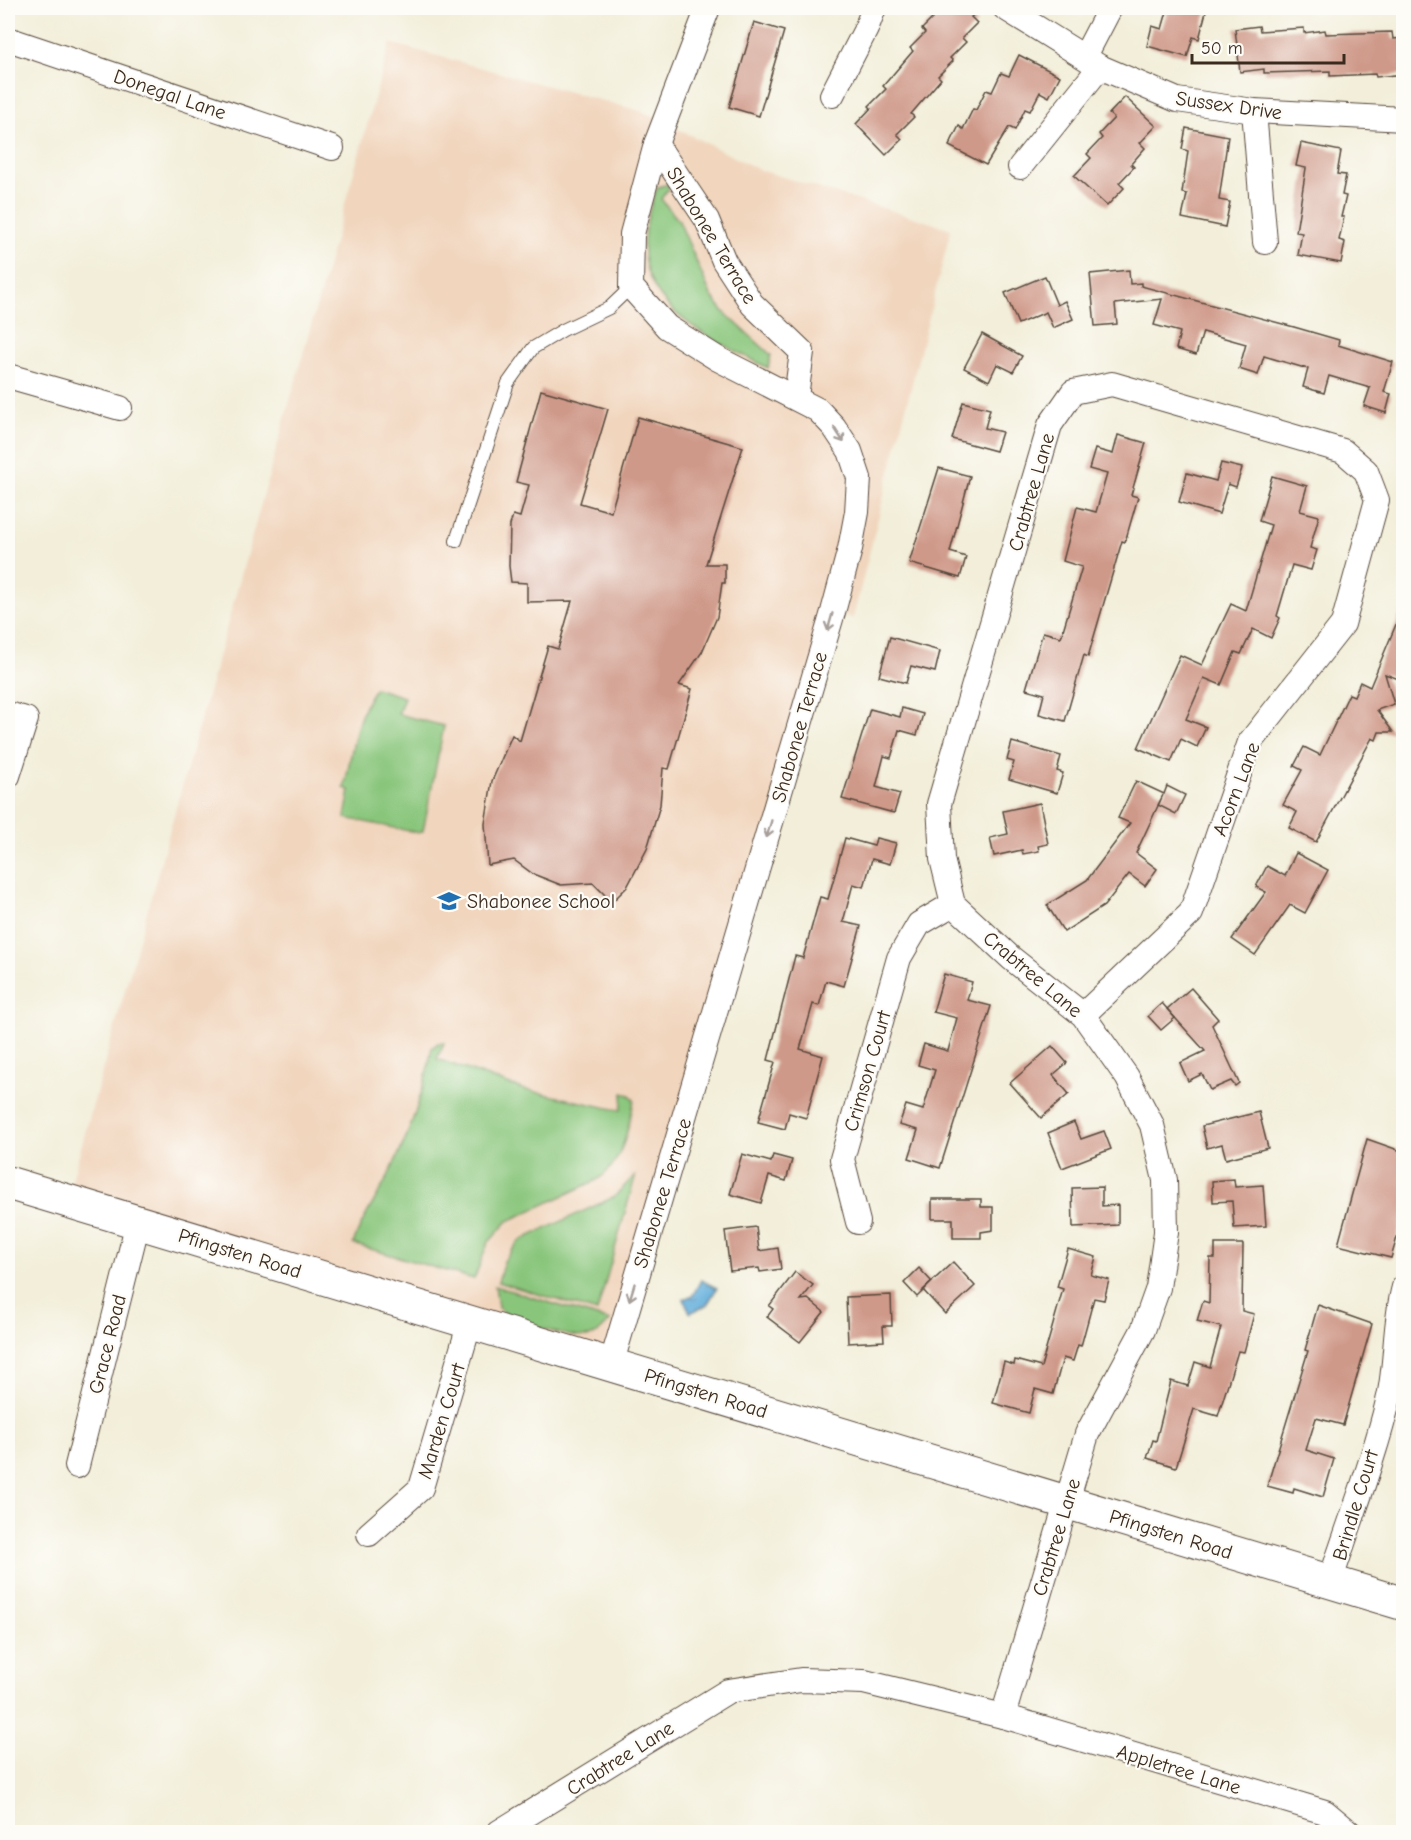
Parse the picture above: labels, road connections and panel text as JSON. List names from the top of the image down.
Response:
{
  "streets": {
    "main road": ["Pfingsten Road"],
    "street": [
      "Donegal Lane",
      "Sussex Drive",
      "Shabonee Terrace",
      "Crabtree Lane",
      "Acorn Lane",
      "Crimson Court",
      "Grace Road",
      "Marden Court",
      "Brindle Court",
      "Appletree Lane"
    ]
  },
  "crossings": [
    ["Shabonee Terrace", "Pfingsten Road"],
    ["Crabtree Lane", "Acorn Lane"],
    ["Crabtree Lane", "Crimson Court"],
    ["Crabtree Lane", "Pfingsten Road"],
    ["Crabtree Lane", "Appletree Lane"],
    ["Pfingsten Road", "Grace Road"],
    ["Pfingsten Road", "Marden Court"],
    ["Pfingsten Road", "Brindle Court"]
  ],
  "one_way": ["Shabonee Terrace"],
  "places": {
    "school or university": ["Shabonee School"]
  },
  "scale_bar": "50 m"
}
